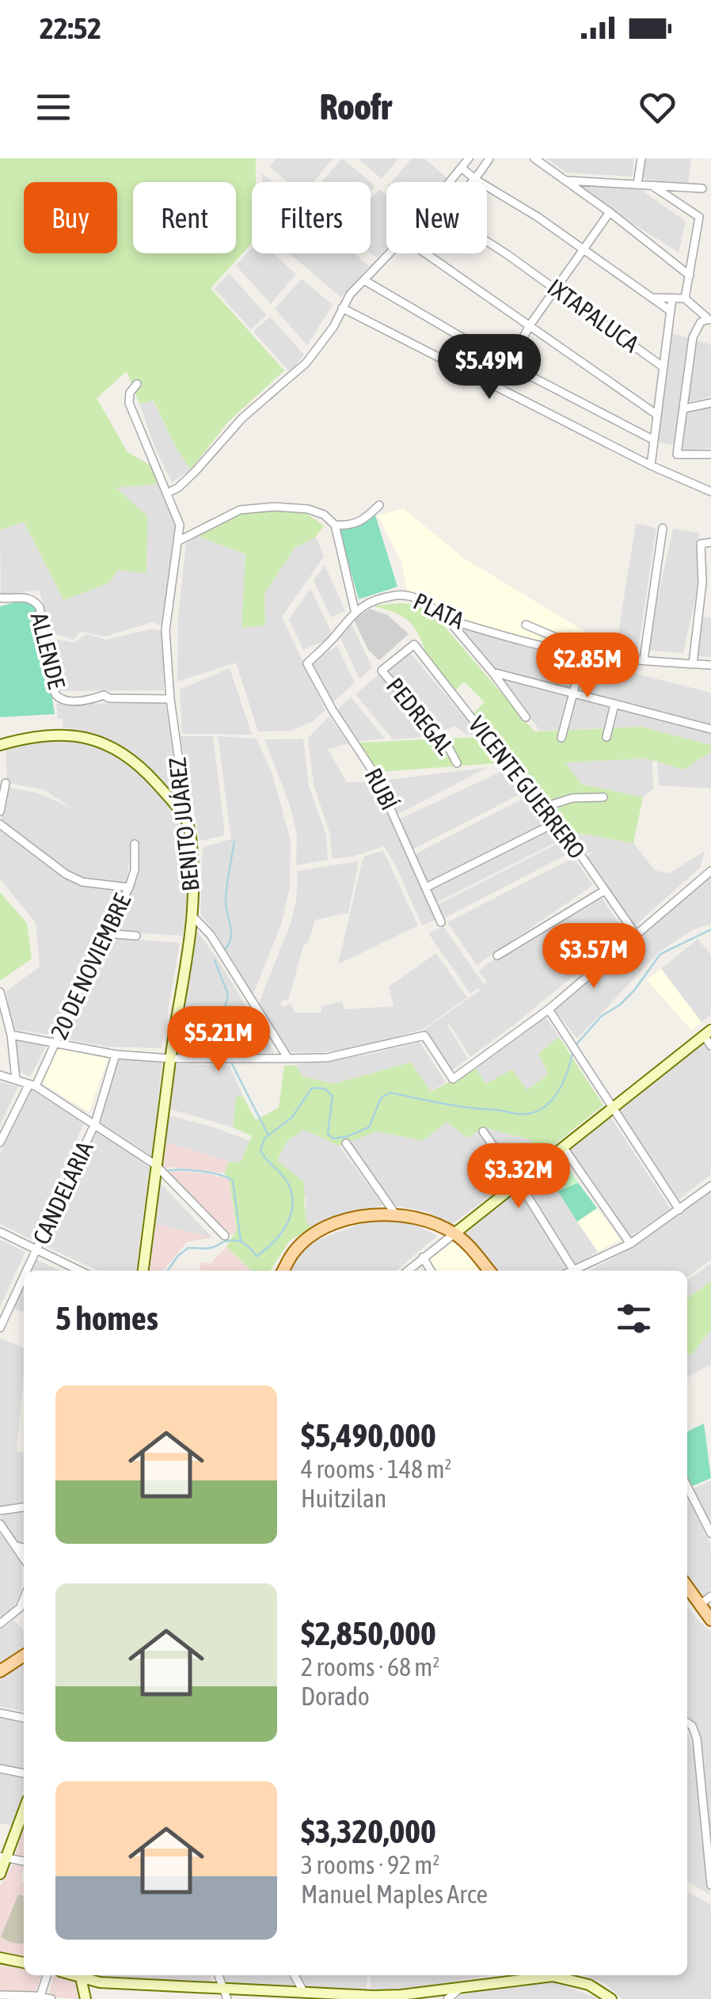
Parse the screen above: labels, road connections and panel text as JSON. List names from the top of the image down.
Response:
{
  "streets": {
    "street": [
      "IXTAPALUCA",
      "PLATA",
      "ALLENDE",
      "PEDREGAL",
      "VICENTE GUERRERO",
      "RUBÍ",
      "BENITO JUÁREZ",
      "20 DE NOVIEMBRE",
      "CANDELARIA"
    ]
  },
  "crossings": [
    ["PLATA", "RUBÍ"],
    ["ALLENDE", "BENITO JUÁREZ"],
    ["PEDREGAL", "VICENTE GUERRERO"]
  ],
  "page": {
    "status": "22:52",
    "header": "Roofr",
    "chip": [
      "Buy",
      "Rent",
      "Filters",
      "New"
    ],
    "price": [
      "$5.49M",
      "$2.85M",
      "$3.57M",
      "$5.21M",
      "$3.32M"
    ],
    "heading": "5 homes",
    "list": [
      {
        "name": "$5,490,000",
        "note": "4 rooms · 148 m² · Huitzilan"
      },
      {
        "name": "$2,850,000",
        "note": "2 rooms · 68 m² · Dorado"
      },
      {
        "name": "$3,320,000",
        "note": "3 rooms · 92 m² · Manuel Maples Arce"
      }
    ]
  }
}
